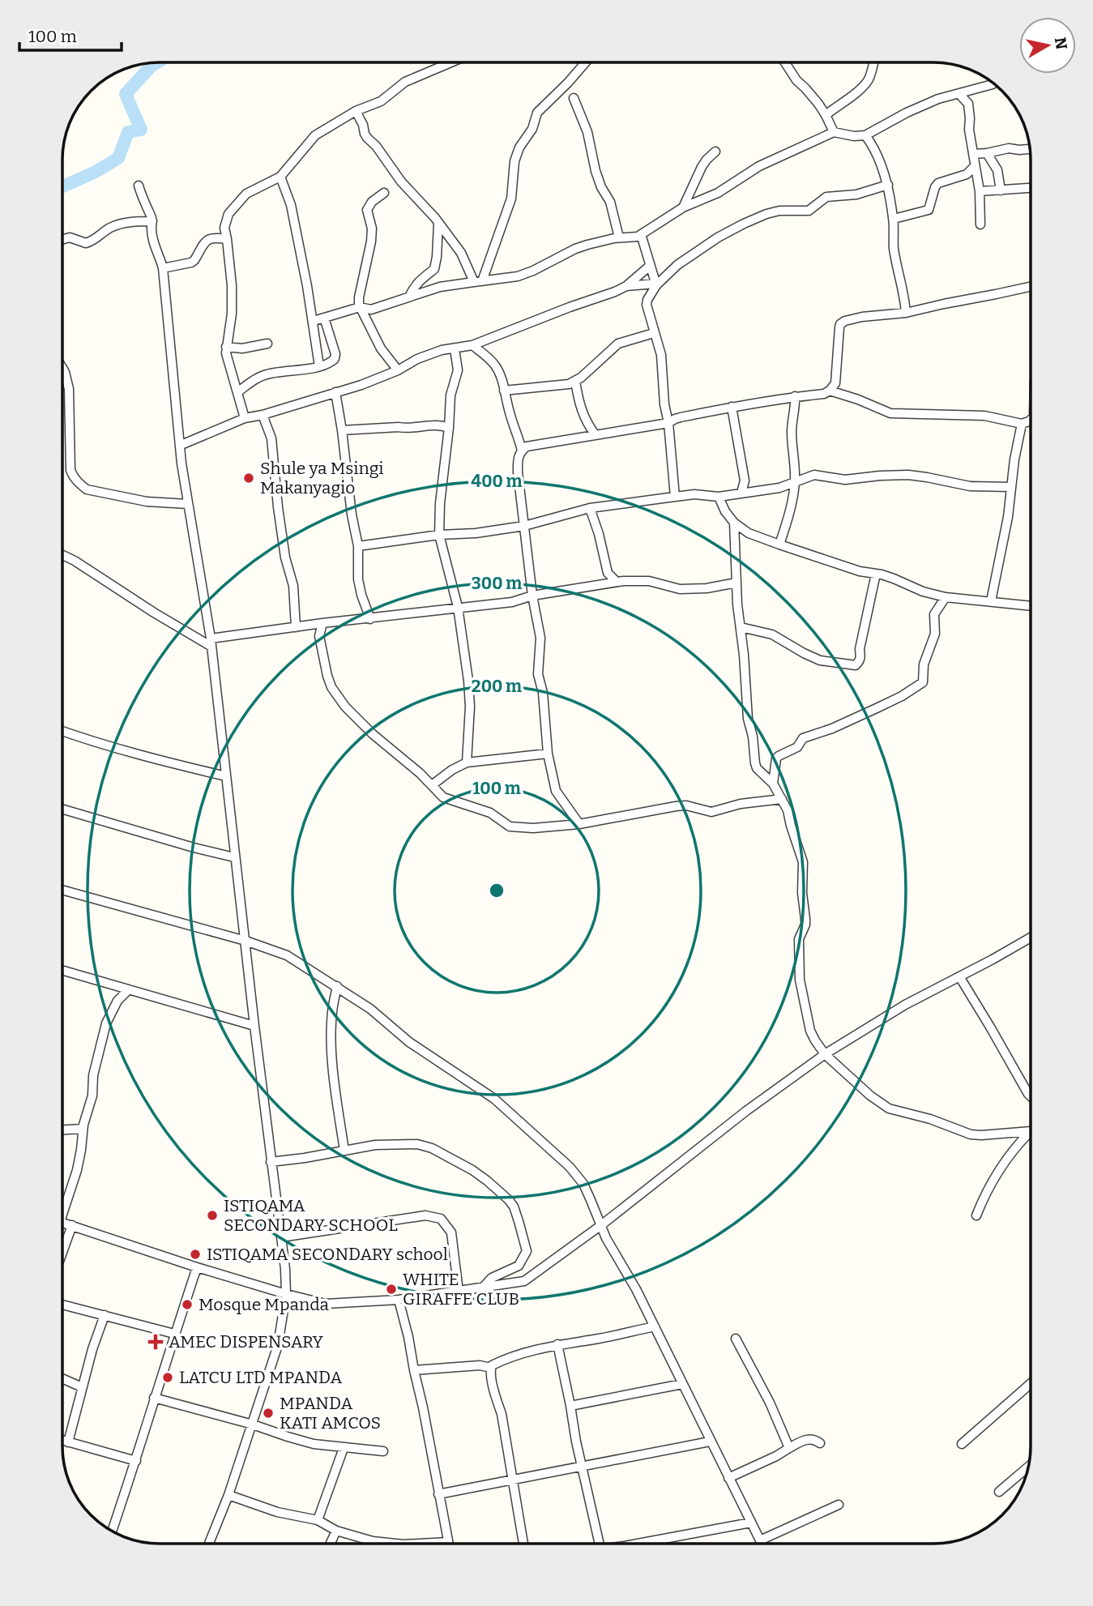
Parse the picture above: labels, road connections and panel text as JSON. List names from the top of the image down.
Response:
{
  "places": {
    "other": [
      "Shule ya Msingi Makanyagio",
      "ISTIQAMA SECONDARY SCHOOL",
      "ISTIQAMA SECONDARY school",
      "WHITE GIRAFFE CLUB",
      "Mosque Mpanda",
      "LATCU LTD MPANDA",
      "MPANDA KATI AMCOS"
    ],
    "health": ["AMEC DISPENSARY"]
  },
  "scale_bar": "100 m",
  "north": "right",
  "rings": [
    "400 m",
    "300 m",
    "200 m",
    "100 m"
  ]
}
